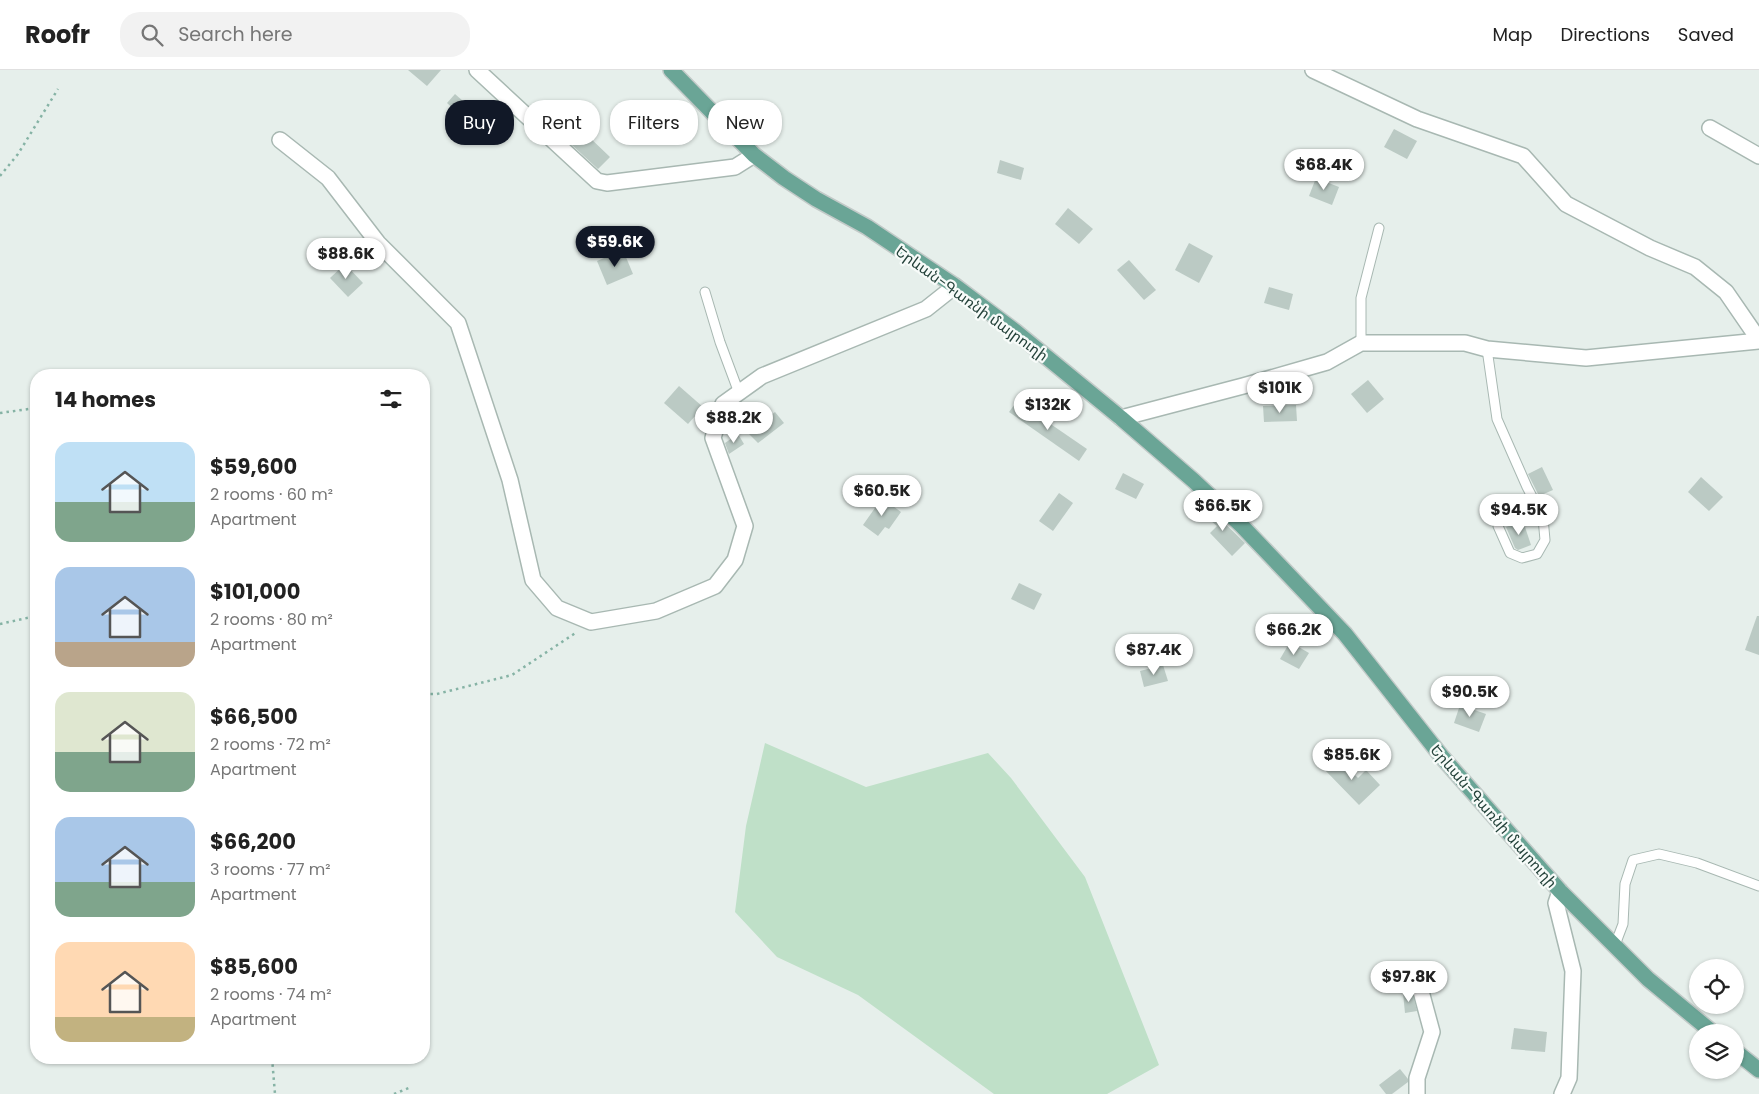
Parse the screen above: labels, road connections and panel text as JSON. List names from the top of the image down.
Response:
{
  "streets": {
    "main road": ["Երևան-Գառնի մայրուղի"]
  },
  "page": {
    "header": "Roofr",
    "search": "Search here",
    "nav": ["Map", "Directions", "Saved"],
    "chip": [
      "Buy",
      "Rent",
      "Filters",
      "New"
    ],
    "price": [
      "$68.4K",
      "$59.6K",
      "$88.6K",
      "$101K",
      "$132K",
      "$88.2K",
      "$60.5K",
      "$66.5K",
      "$94.5K",
      "$66.2K",
      "$87.4K",
      "$90.5K",
      "$85.6K",
      "$97.8K"
    ],
    "heading": "14 homes",
    "list": [
      {
        "name": "$59,600",
        "note": "2 rooms · 60 m² · Apartment"
      },
      {
        "name": "$101,000",
        "note": "2 rooms · 80 m² · Apartment"
      },
      {
        "name": "$66,500",
        "note": "2 rooms · 72 m² · Apartment"
      },
      {
        "name": "$66,200",
        "note": "3 rooms · 77 m² · Apartment"
      },
      {
        "name": "$85,600",
        "note": "2 rooms · 74 m² · Apartment"
      }
    ]
  }
}
